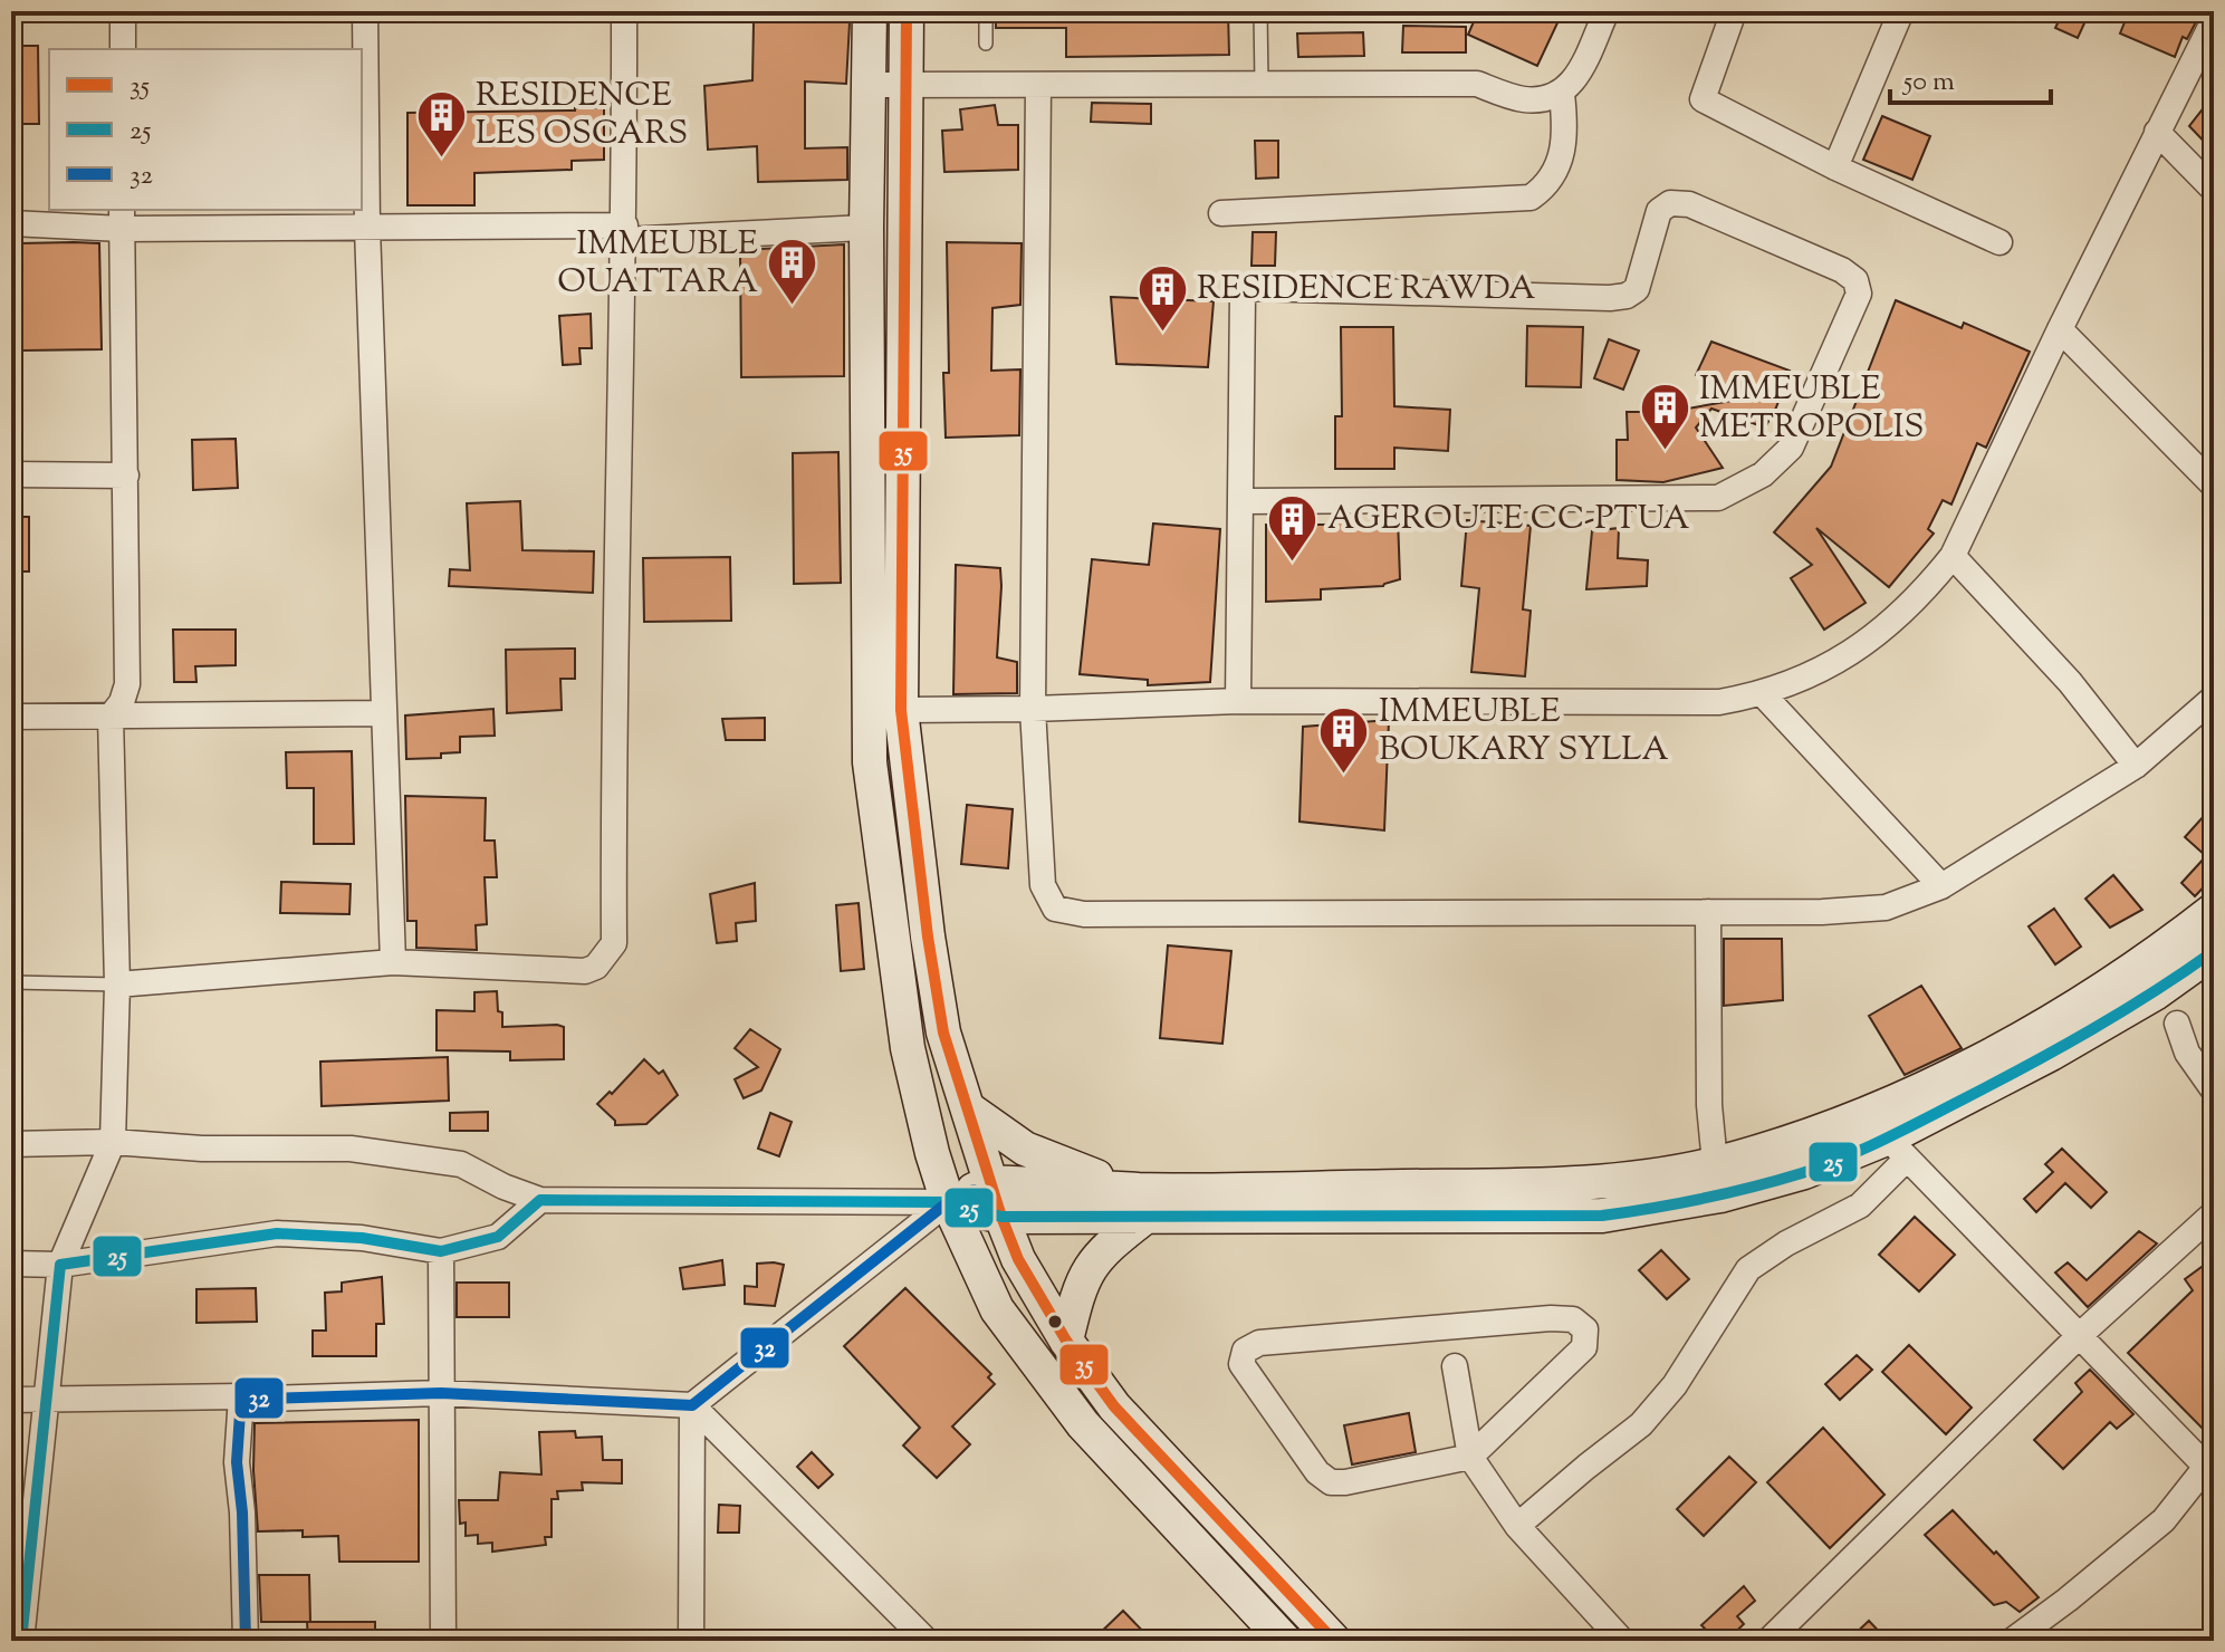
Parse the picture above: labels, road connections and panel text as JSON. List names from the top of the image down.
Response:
{
  "places": {
    "building": [
      "RESIDENCE LES OSCARS",
      "IMMEUBLE OUATTARA",
      "RESIDENCE RAWDA",
      "IMMEUBLE METROPOLIS",
      "AGEROUTE CC-PTUA",
      "IMMEUBLE BOUKARY SYLLA"
    ]
  },
  "lines": ["transit line 35", "transit line 25", "transit line 32"],
  "legend": ["35", "25", "32"],
  "scale_bar": "50 m"
}
